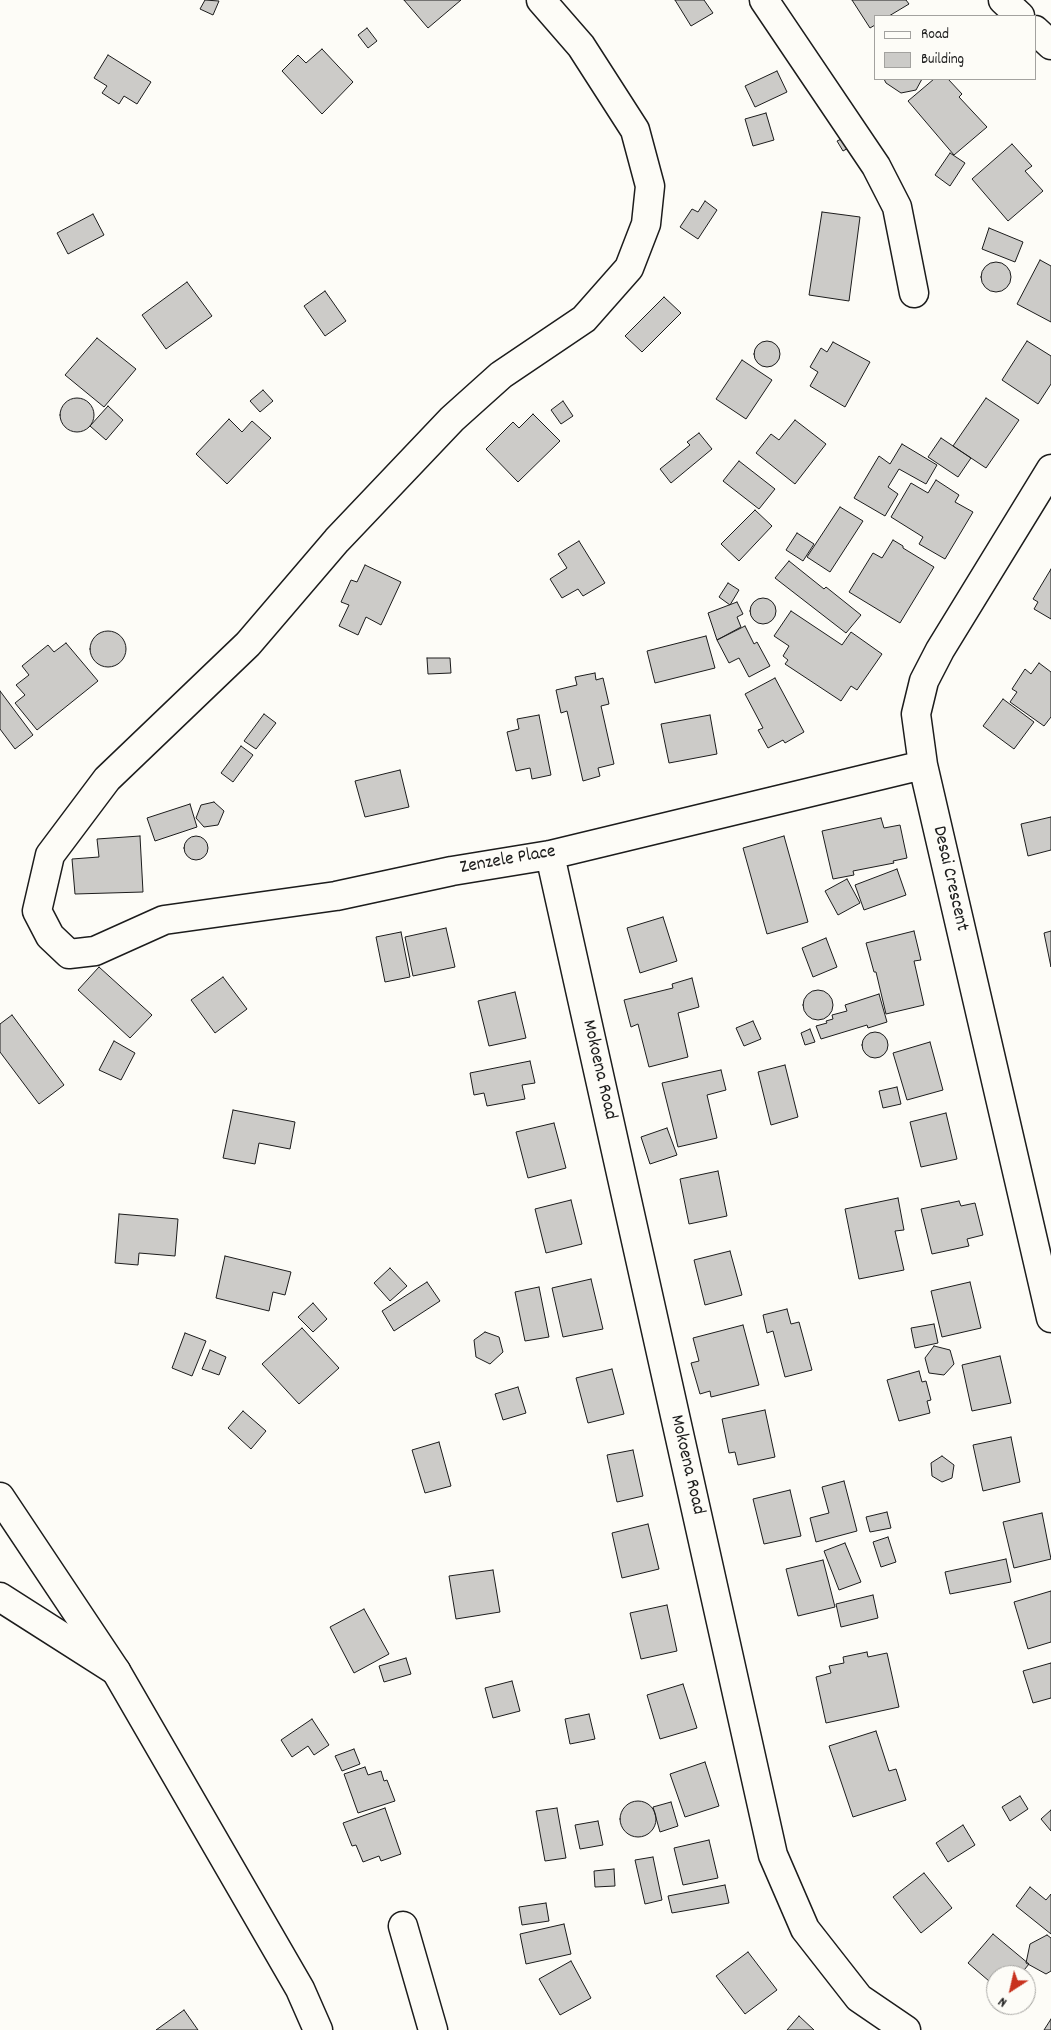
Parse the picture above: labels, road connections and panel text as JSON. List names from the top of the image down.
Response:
{
  "streets": {
    "street": ["Zenzele Place", "Desai Crescent", "Mokoena Road"]
  },
  "crossings": [
    ["Zenzele Place", "Desai Crescent"],
    ["Zenzele Place", "Mokoena Road"]
  ],
  "legend": ["Road", "Building"],
  "north": "bottom left"
}
